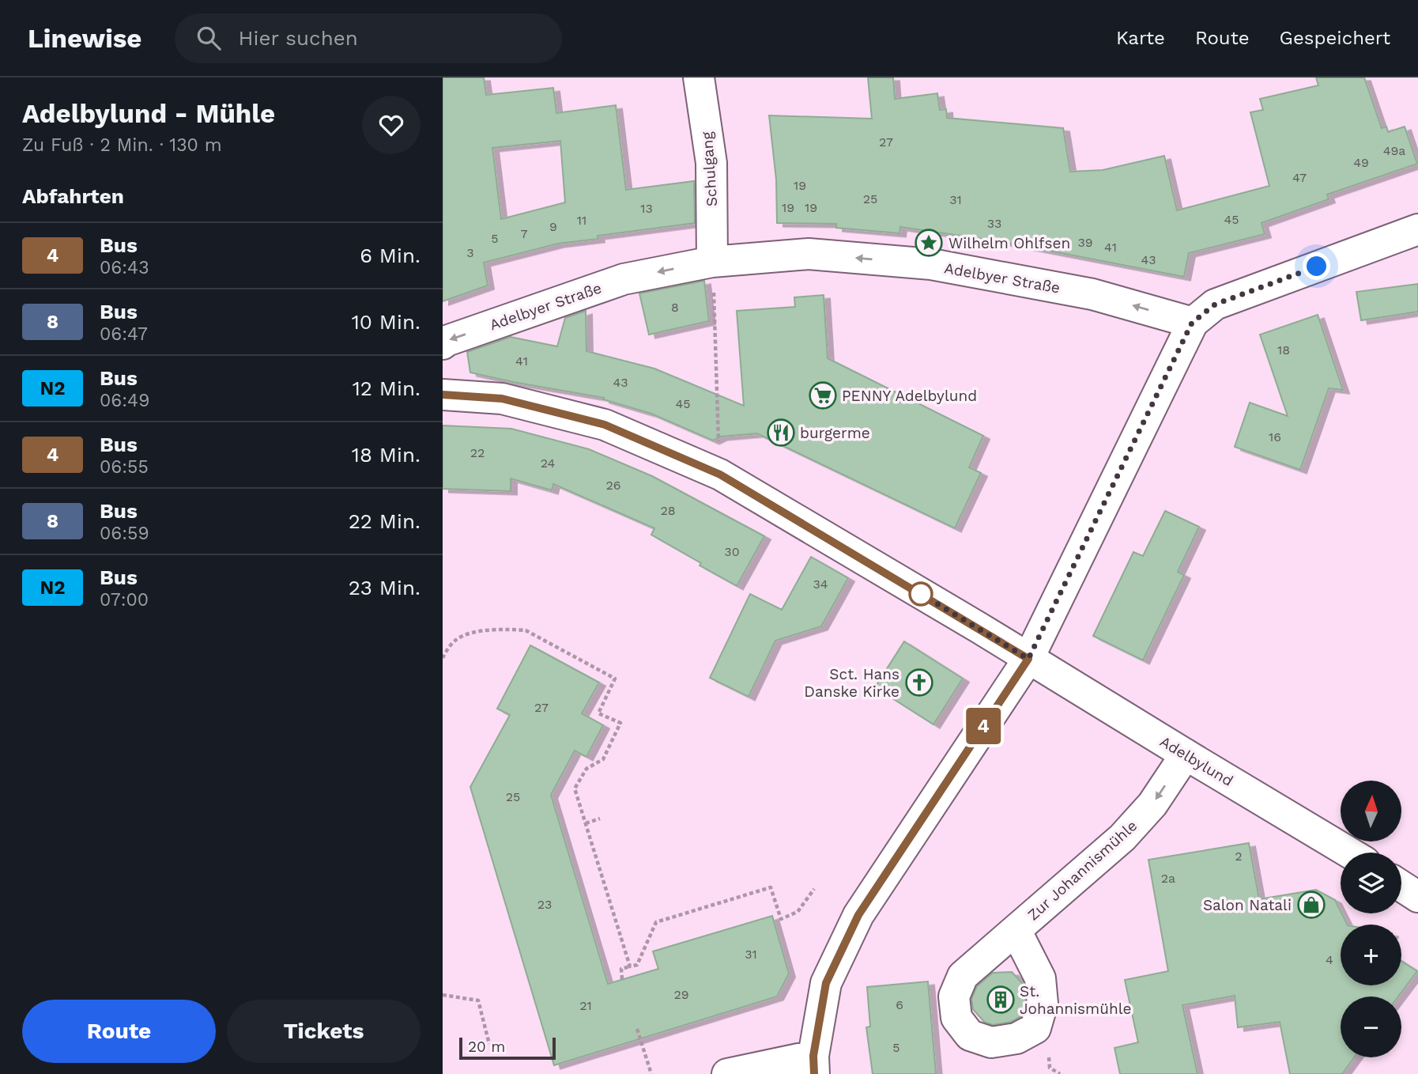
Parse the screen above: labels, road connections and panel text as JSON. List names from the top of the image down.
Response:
{
  "streets": {
    "street": [
      "Schulgang",
      "Adelbyer Straße",
      "Adelbylund",
      "Zur Johannismühle"
    ]
  },
  "crossings": [
    ["Schulgang", "Adelbyer Straße"],
    ["Adelbylund", "Zur Johannismühle"]
  ],
  "one_way": ["Adelbyer Straße"],
  "places": {
    "place": ["Wilhelm Ohlfsen"],
    "supermarket": ["PENNY Adelbylund"],
    "restaurant": ["burgerme"],
    "church": ["Sct. Hans Danske Kirke"],
    "shop": ["Salon Natali"],
    "building": ["St. Johannismühle"]
  },
  "lines": ["bus line 4"],
  "house_numbers": [
    "27",
    "49a",
    "49",
    "47",
    "19",
    "25",
    "31",
    "19",
    "19",
    "13",
    "45",
    "11",
    "33",
    "9",
    "7",
    "5",
    "39",
    "41",
    "3",
    "43",
    "8",
    "18",
    "41",
    "43",
    "45",
    "16",
    "22",
    "24",
    "26",
    "28",
    "30",
    "34",
    "27",
    "25",
    "2",
    "2a",
    "23",
    "31",
    "4",
    "29",
    "6",
    "21",
    "5"
  ],
  "scale_bar": "20 m",
  "north": "top",
  "page": {
    "header": "Linewise",
    "search": "Hier suchen",
    "nav": ["Karte", "Route", "Gespeichert"],
    "heading": [
      ["Adelbylund - Mühle", "Zu Fuß · 2 Min. · 130 m"],
      "Abfahrten"
    ],
    "on_map": "4",
    "list": [
      {
        "mark": "4",
        "name": "Bus",
        "note": "06:43",
        "value": "6 Min."
      },
      {
        "mark": "8",
        "name": "Bus",
        "note": "06:47",
        "value": "10 Min."
      },
      {
        "mark": "N2",
        "name": "Bus",
        "note": "06:49",
        "value": "12 Min."
      },
      {
        "mark": "4",
        "name": "Bus",
        "note": "06:55",
        "value": "18 Min."
      },
      {
        "mark": "8",
        "name": "Bus",
        "note": "06:59",
        "value": "22 Min."
      },
      {
        "mark": "N2",
        "name": "Bus",
        "note": "07:00",
        "value": "23 Min."
      }
    ],
    "map_buttons": ["+", "−"],
    "buttons": ["Route", "Tickets"],
    "scale": "20 m"
  }
}
